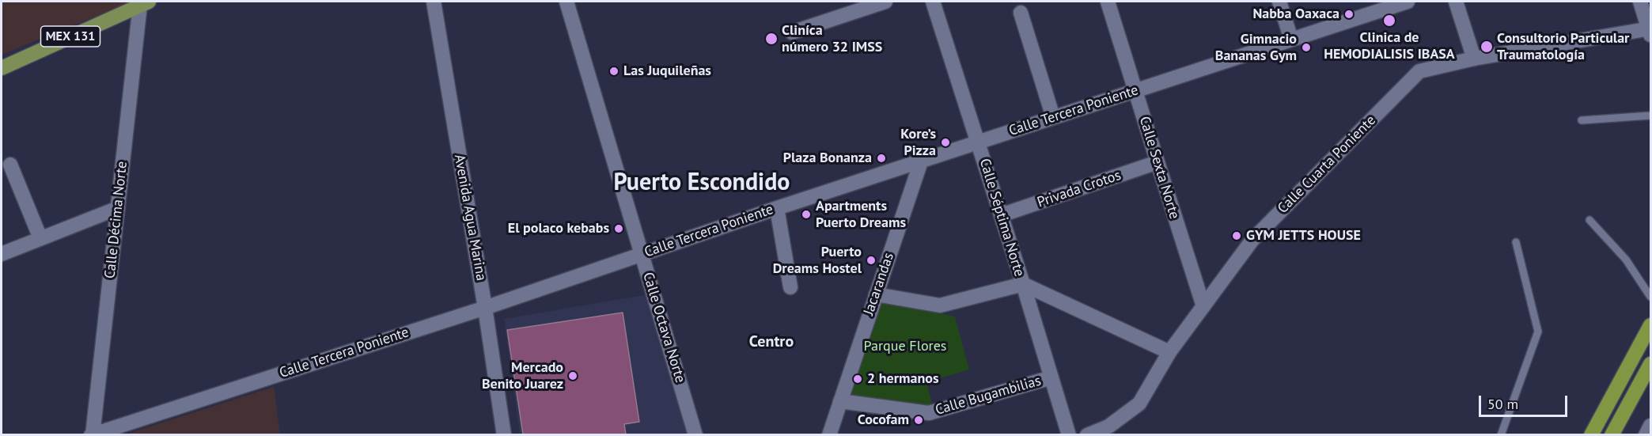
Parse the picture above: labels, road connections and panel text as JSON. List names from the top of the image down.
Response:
{
  "streets": {
    "main road": ["MEX 131"],
    "street": [
      "Calle Tercera Poniente",
      "Calle Cuarta Poniente",
      "Calle Sexta Norte",
      "Privada Crotos",
      "Avenida Agua Marina",
      "Calle Séptima Norte",
      "Calle Décima Norte",
      "Jacarandas",
      "Calle Octava Norte",
      "Calle Bugambilias"
    ]
  },
  "crossings": [
    ["MEX 131", "Calle Décima Norte"],
    ["Calle Tercera Poniente", "Calle Sexta Norte"],
    ["Calle Tercera Poniente", "Avenida Agua Marina"],
    ["Calle Tercera Poniente", "Calle Séptima Norte"],
    ["Calle Tercera Poniente", "Calle Décima Norte"],
    ["Calle Tercera Poniente", "Jacarandas"],
    ["Calle Tercera Poniente", "Calle Octava Norte"],
    ["Calle Cuarta Poniente", "Calle Sexta Norte"],
    ["Calle Sexta Norte", "Privada Crotos"],
    ["Privada Crotos", "Calle Séptima Norte"],
    ["Calle Séptima Norte", "Calle Bugambilias"],
    ["Jacarandas", "Calle Bugambilias"]
  ],
  "districts": ["Puerto Escondido", "Centro"],
  "parks": ["Parque Flores"],
  "places": [
    "Nabba Oaxaca",
    "Clinica de HEMODIALISIS IBASA",
    "Cliníca número 32 IMSS",
    "Consultorio Particular Traumatología",
    "Gimnacio Bananas Gym",
    "Las Juquileñas",
    "Kore’s Pizza",
    "Plaza Bonanza",
    "Apartments Puerto Dreams",
    "El polaco kebabs",
    "GYM JETTS HOUSE",
    "Puerto Dreams Hostel",
    "Mercado Benito Juarez",
    "2 hermanos",
    "Cocofam"
  ],
  "scale_bar": "50 m"
}
